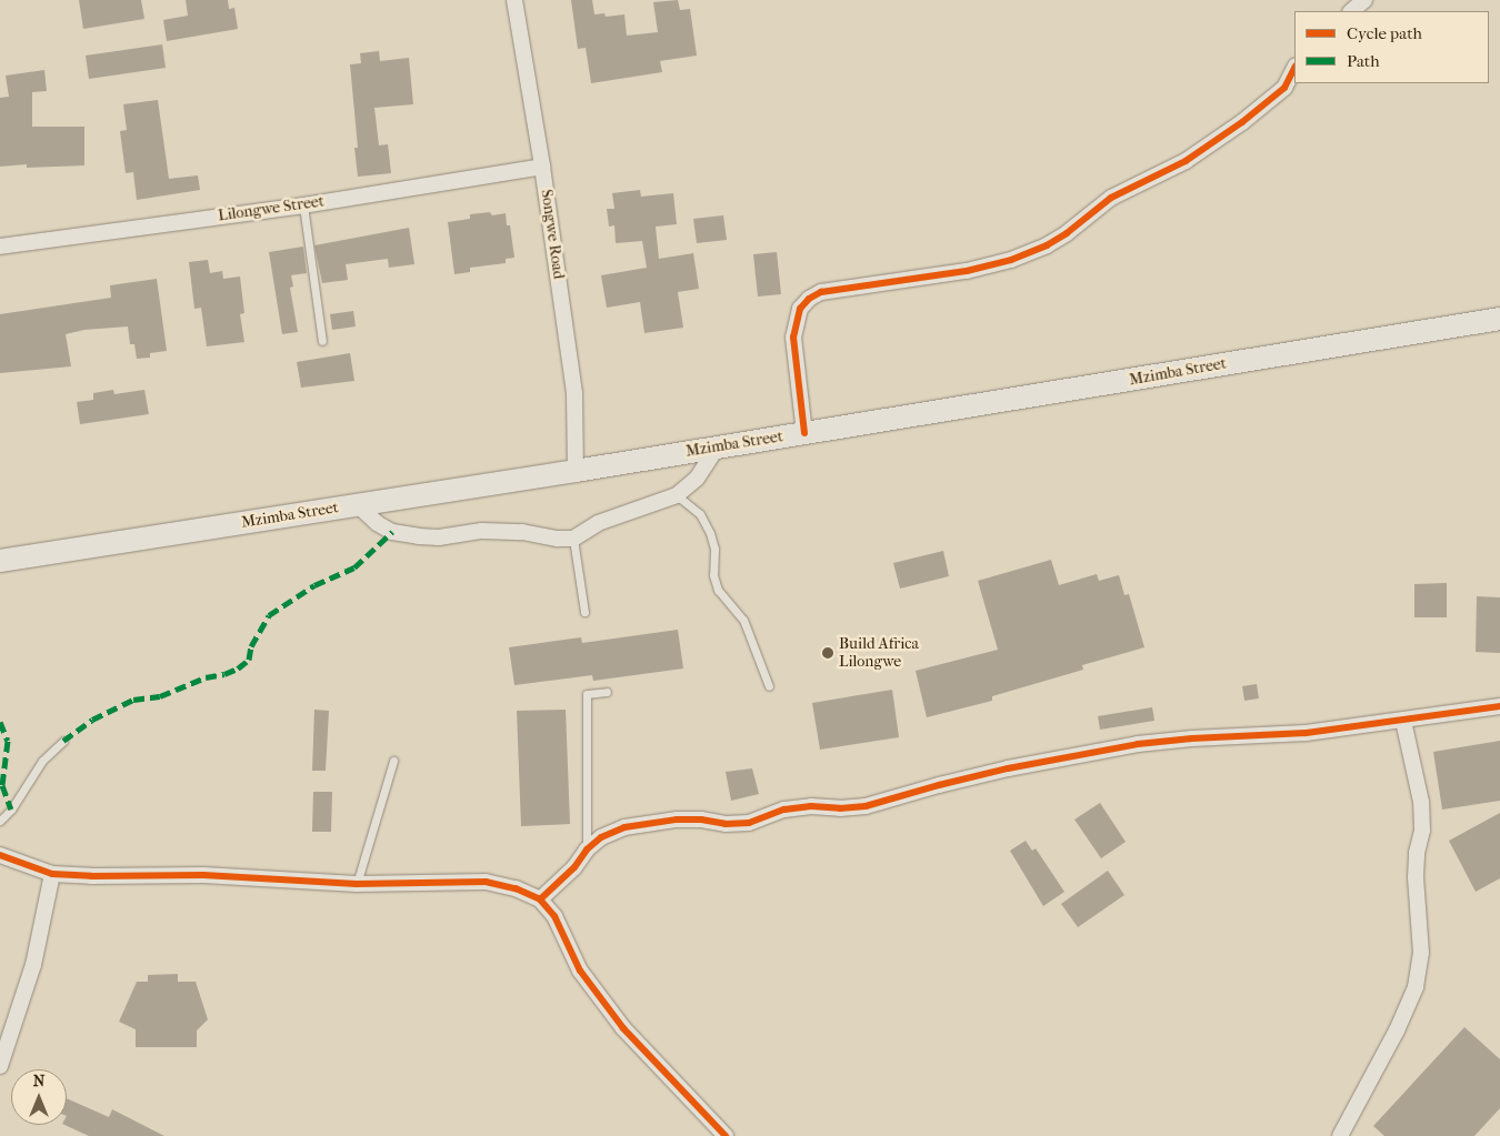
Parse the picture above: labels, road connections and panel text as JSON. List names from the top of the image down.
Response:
{
  "streets": {
    "main road": ["Mzimba Street"],
    "street": ["Lilongwe Street", "Songwe Road"]
  },
  "crossings": [
    ["Lilongwe Street", "Songwe Road"],
    ["Songwe Road", "Mzimba Street"]
  ],
  "places": ["Build Africa Lilongwe"],
  "legend": ["Cycle path", "Path"],
  "north": "top"
}
